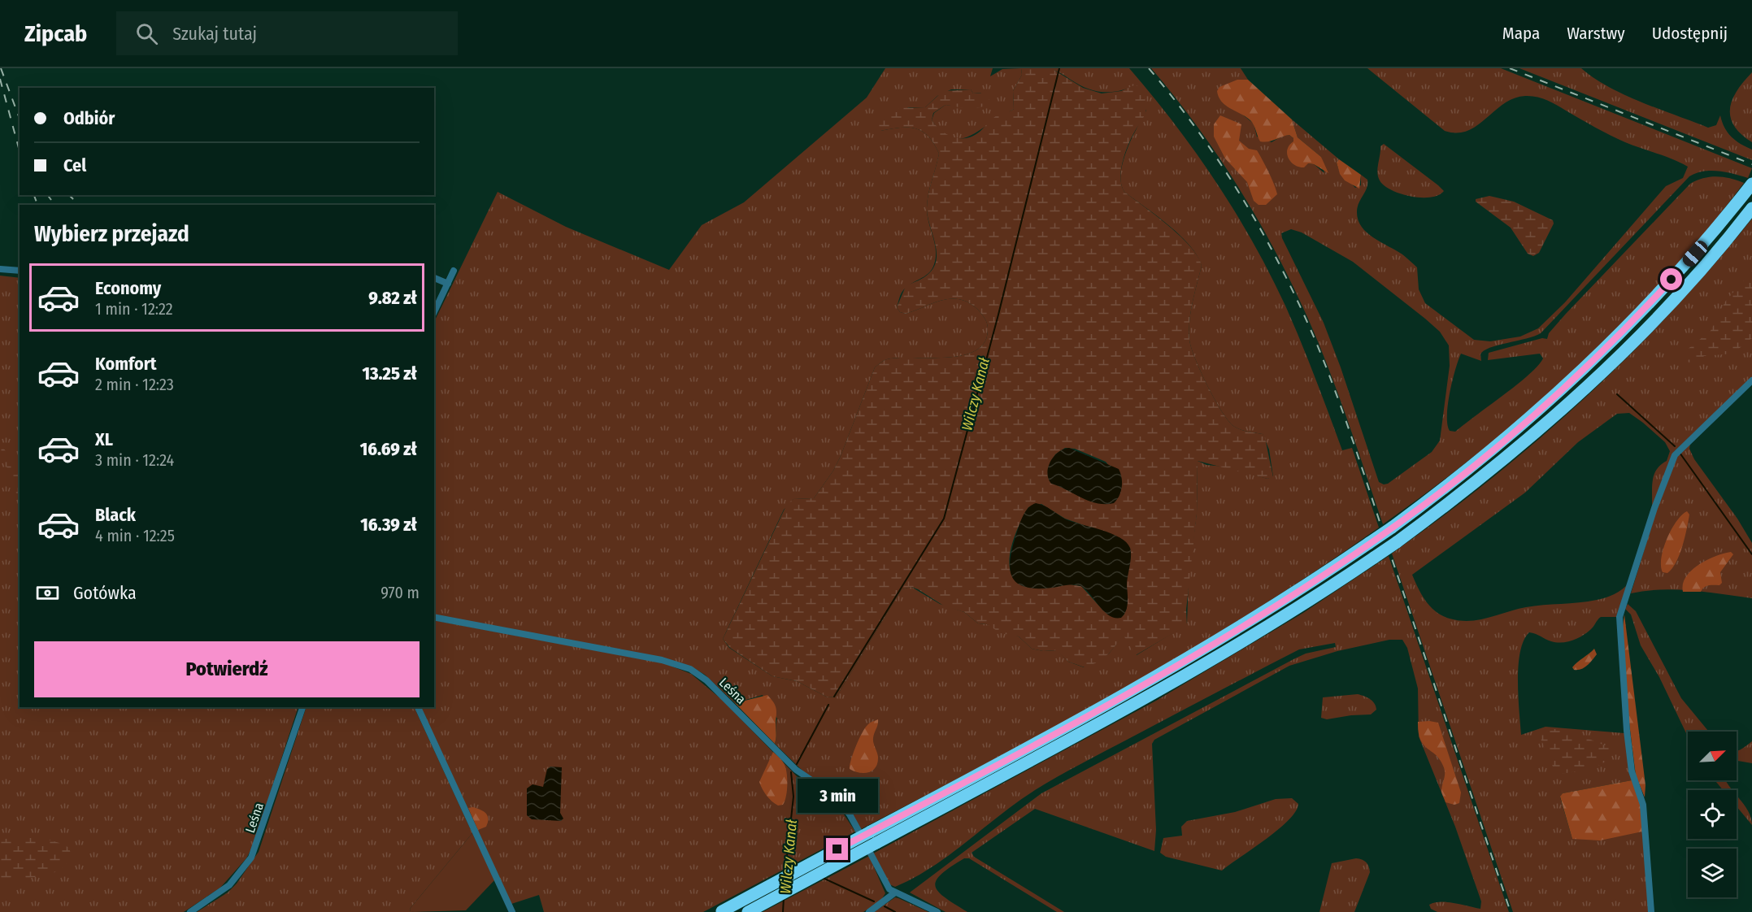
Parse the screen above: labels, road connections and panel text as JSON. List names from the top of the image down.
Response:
{
  "streets": {
    "street": ["Leśna"]
  },
  "water": ["Wilczy Kanał"],
  "north": "top right",
  "page": {
    "header": "Zipcab",
    "search": "Szukaj tutaj",
    "nav": ["Mapa", "Warstwy", "Udostępnij"],
    "banner": ["Odbiór", "Cel"],
    "heading": "Wybierz przejazd",
    "list": [
      {
        "name": "Economy",
        "note": "1 min · 12:22",
        "value": "9.82 zł"
      },
      {
        "name": "Komfort",
        "note": "2 min · 12:23",
        "value": "13.25 zł"
      },
      {
        "name": "XL",
        "note": "3 min · 12:24",
        "value": "16.69 zł"
      },
      {
        "name": "Black",
        "note": "4 min · 12:25",
        "value": "16.39 zł"
      }
    ],
    "pay": ["Gotówka", "970 m"],
    "buttons": "Potwierdź",
    "bubble": "3 min"
  }
}
